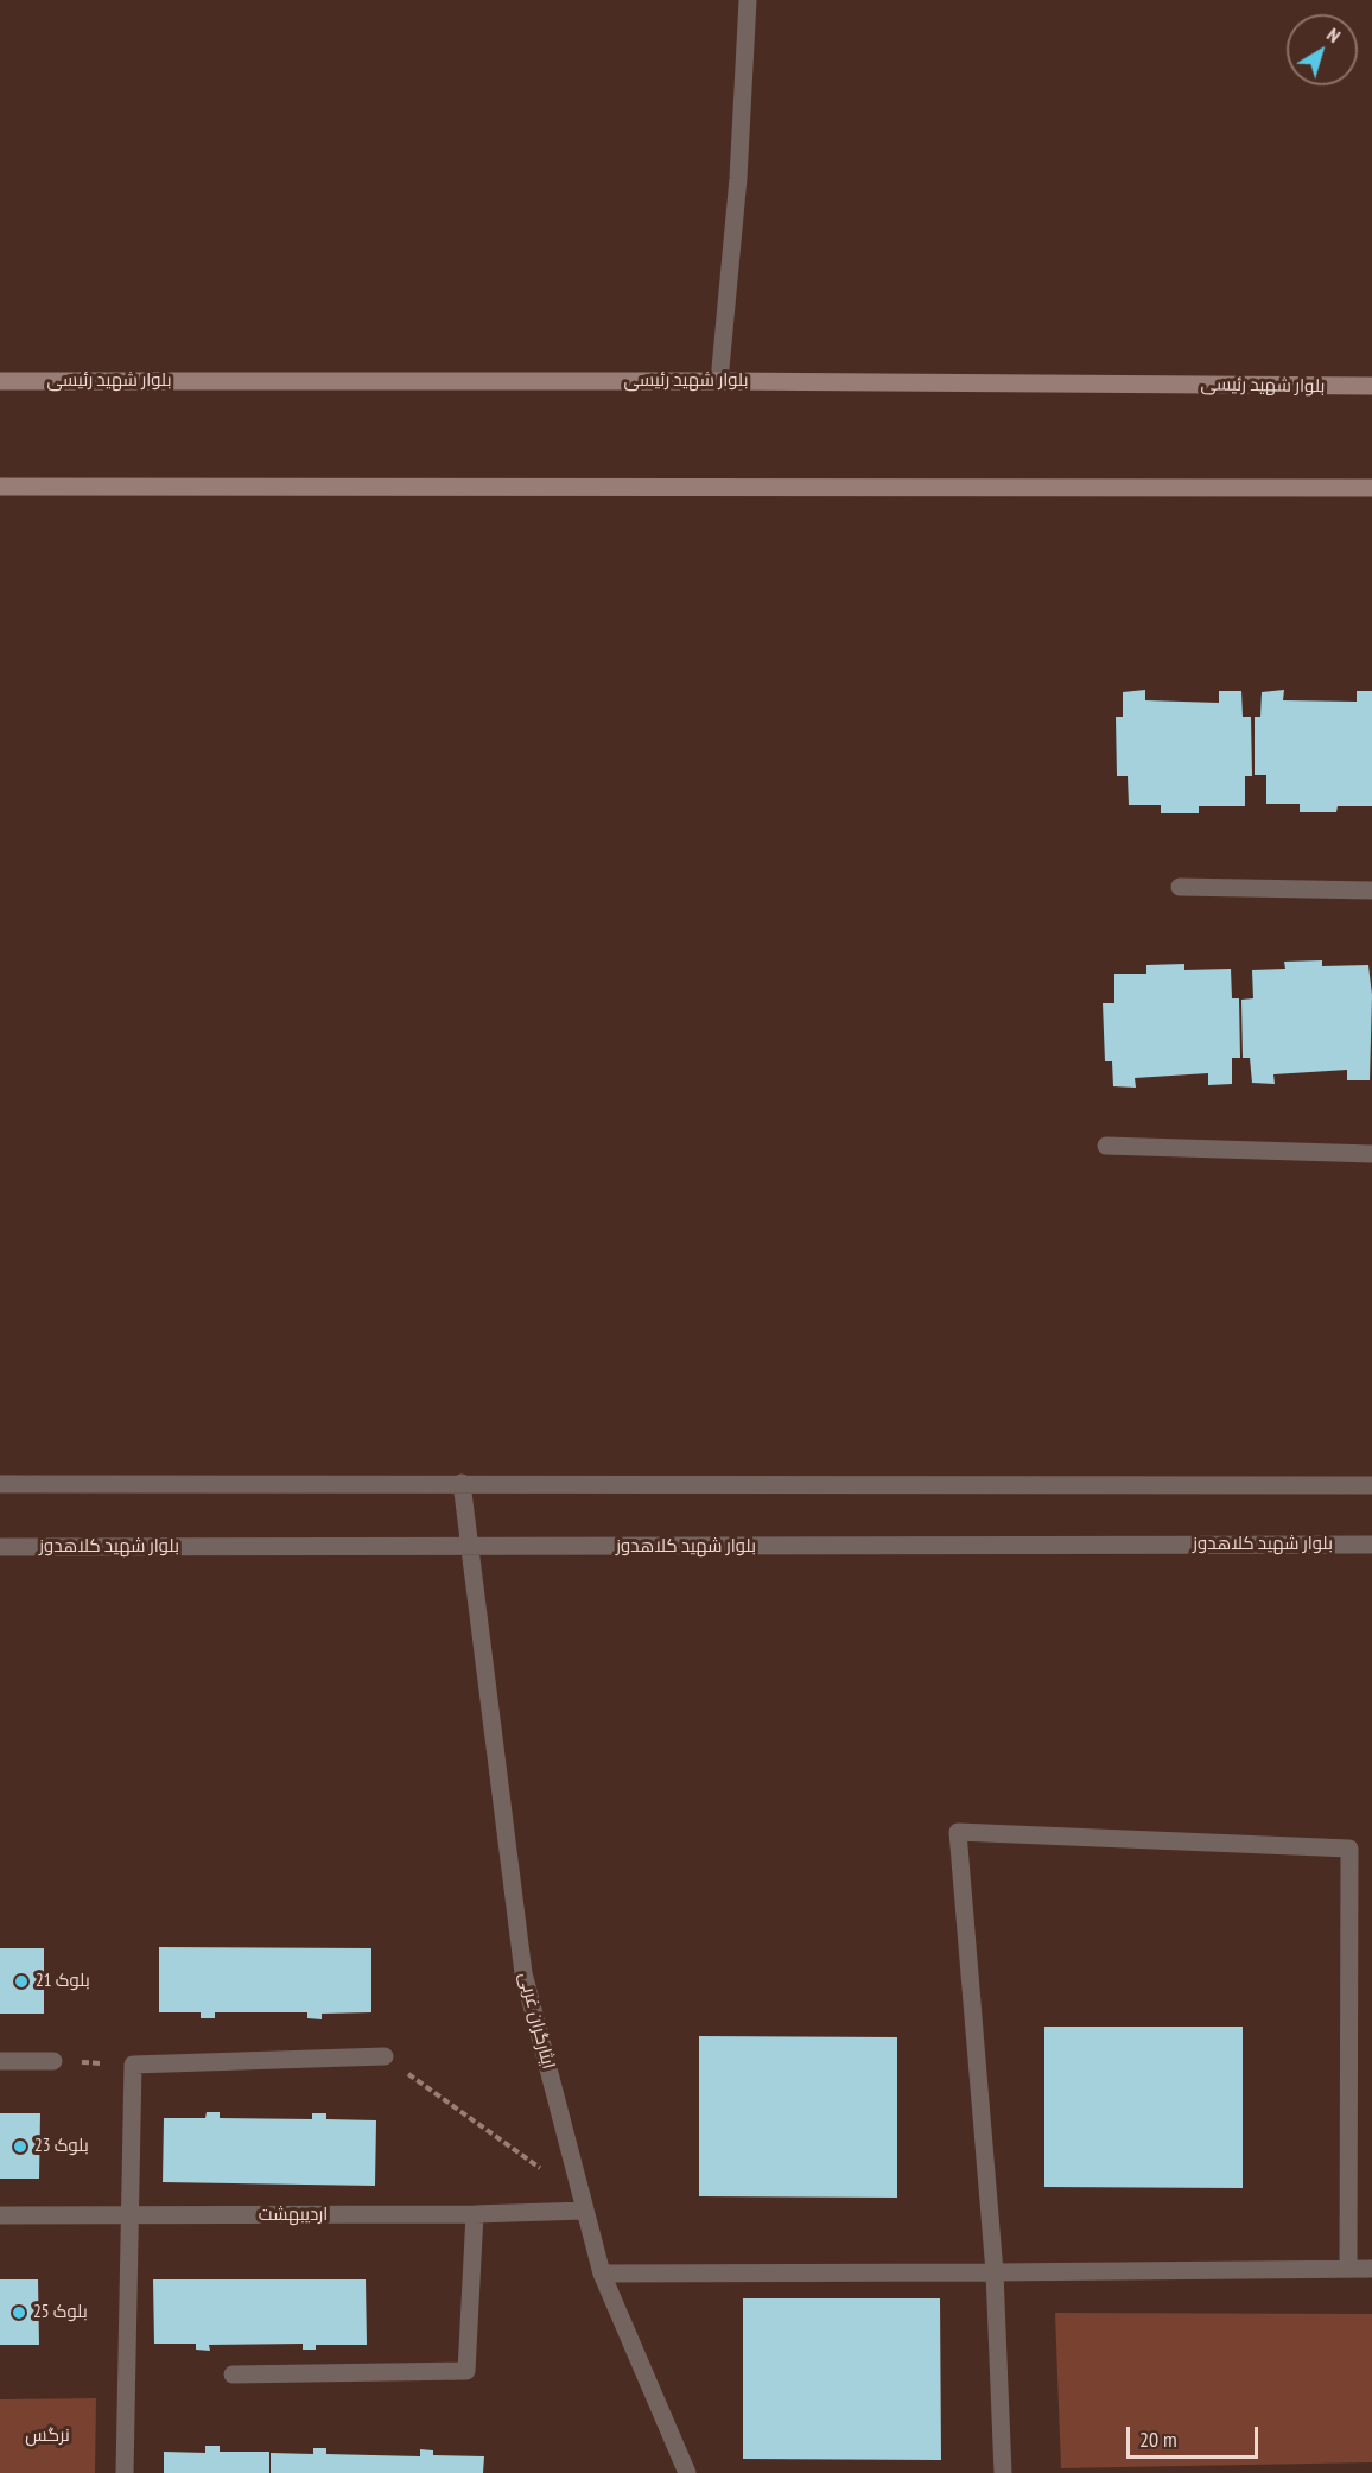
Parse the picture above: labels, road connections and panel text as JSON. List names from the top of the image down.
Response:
{
  "streets": {
    "main road": ["بلوار شهید رئیسی"],
    "street": ["بلوار شهید کلاهدوز", "ایثارگران غربی", "اردیبهشت"]
  },
  "crossings": [
    ["بلوار شهید کلاهدوز", "ایثارگران غربی"],
    ["ایثارگران غربی", "اردیبهشت"]
  ],
  "parks": ["نرگس"],
  "places": ["بلوک 21", "بلوک 23", "بلوک 25"],
  "scale_bar": "20 m",
  "north": "top right"
}
